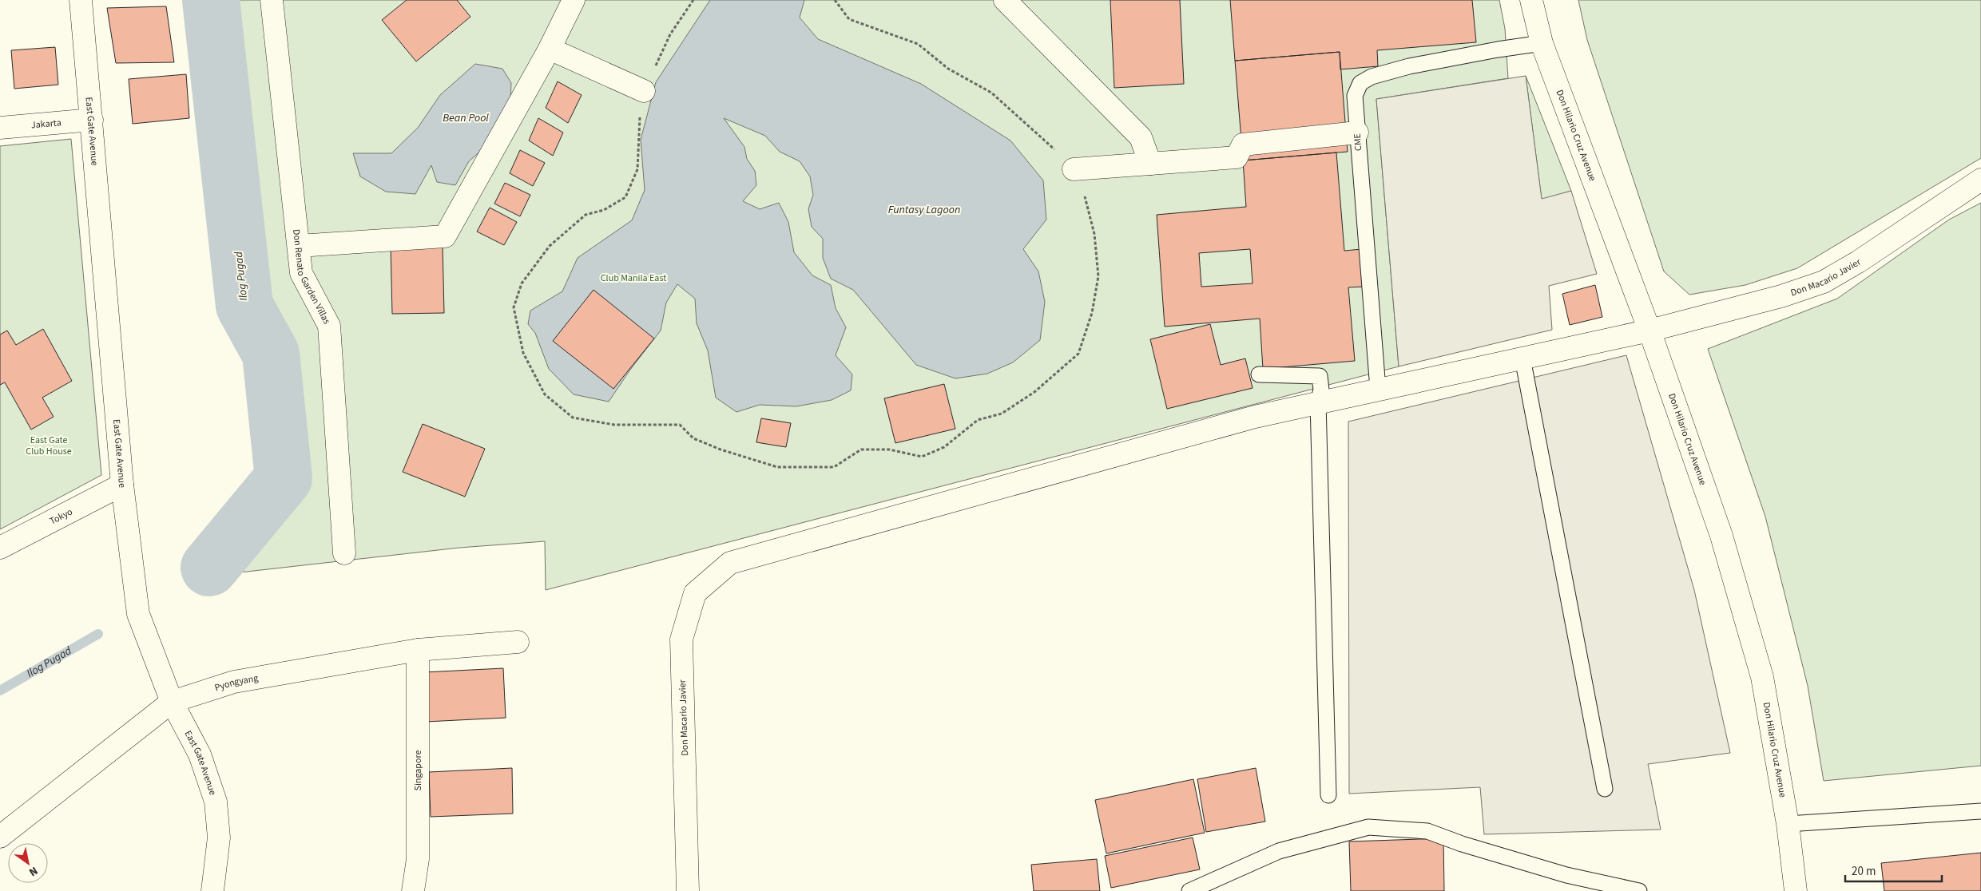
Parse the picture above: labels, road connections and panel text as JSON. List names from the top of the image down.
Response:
{
  "streets": {
    "street": [
      "Jakarta",
      "East Gate Avenue",
      "Don Hilario Cruz Avenue",
      "Don Renato Garden Villas",
      "Don Macario Javier",
      "Tokyo",
      "Pyongyang",
      "Singapore"
    ],
    "lane": ["CME"]
  },
  "crossings": [
    ["Jakarta", "East Gate Avenue"],
    ["East Gate Avenue", "Tokyo"],
    ["East Gate Avenue", "Pyongyang"],
    ["Don Hilario Cruz Avenue", "CME"],
    ["Don Hilario Cruz Avenue", "Don Macario Javier"],
    ["CME", "Don Macario Javier"],
    ["Pyongyang", "Singapore"]
  ],
  "water": ["Bean Pool", "Funtasy Lagoon", "Ilog Pugad"],
  "parks": ["Club Manila East", "East Gate Club House"],
  "scale_bar": "20 m",
  "north": "bottom right"
}
